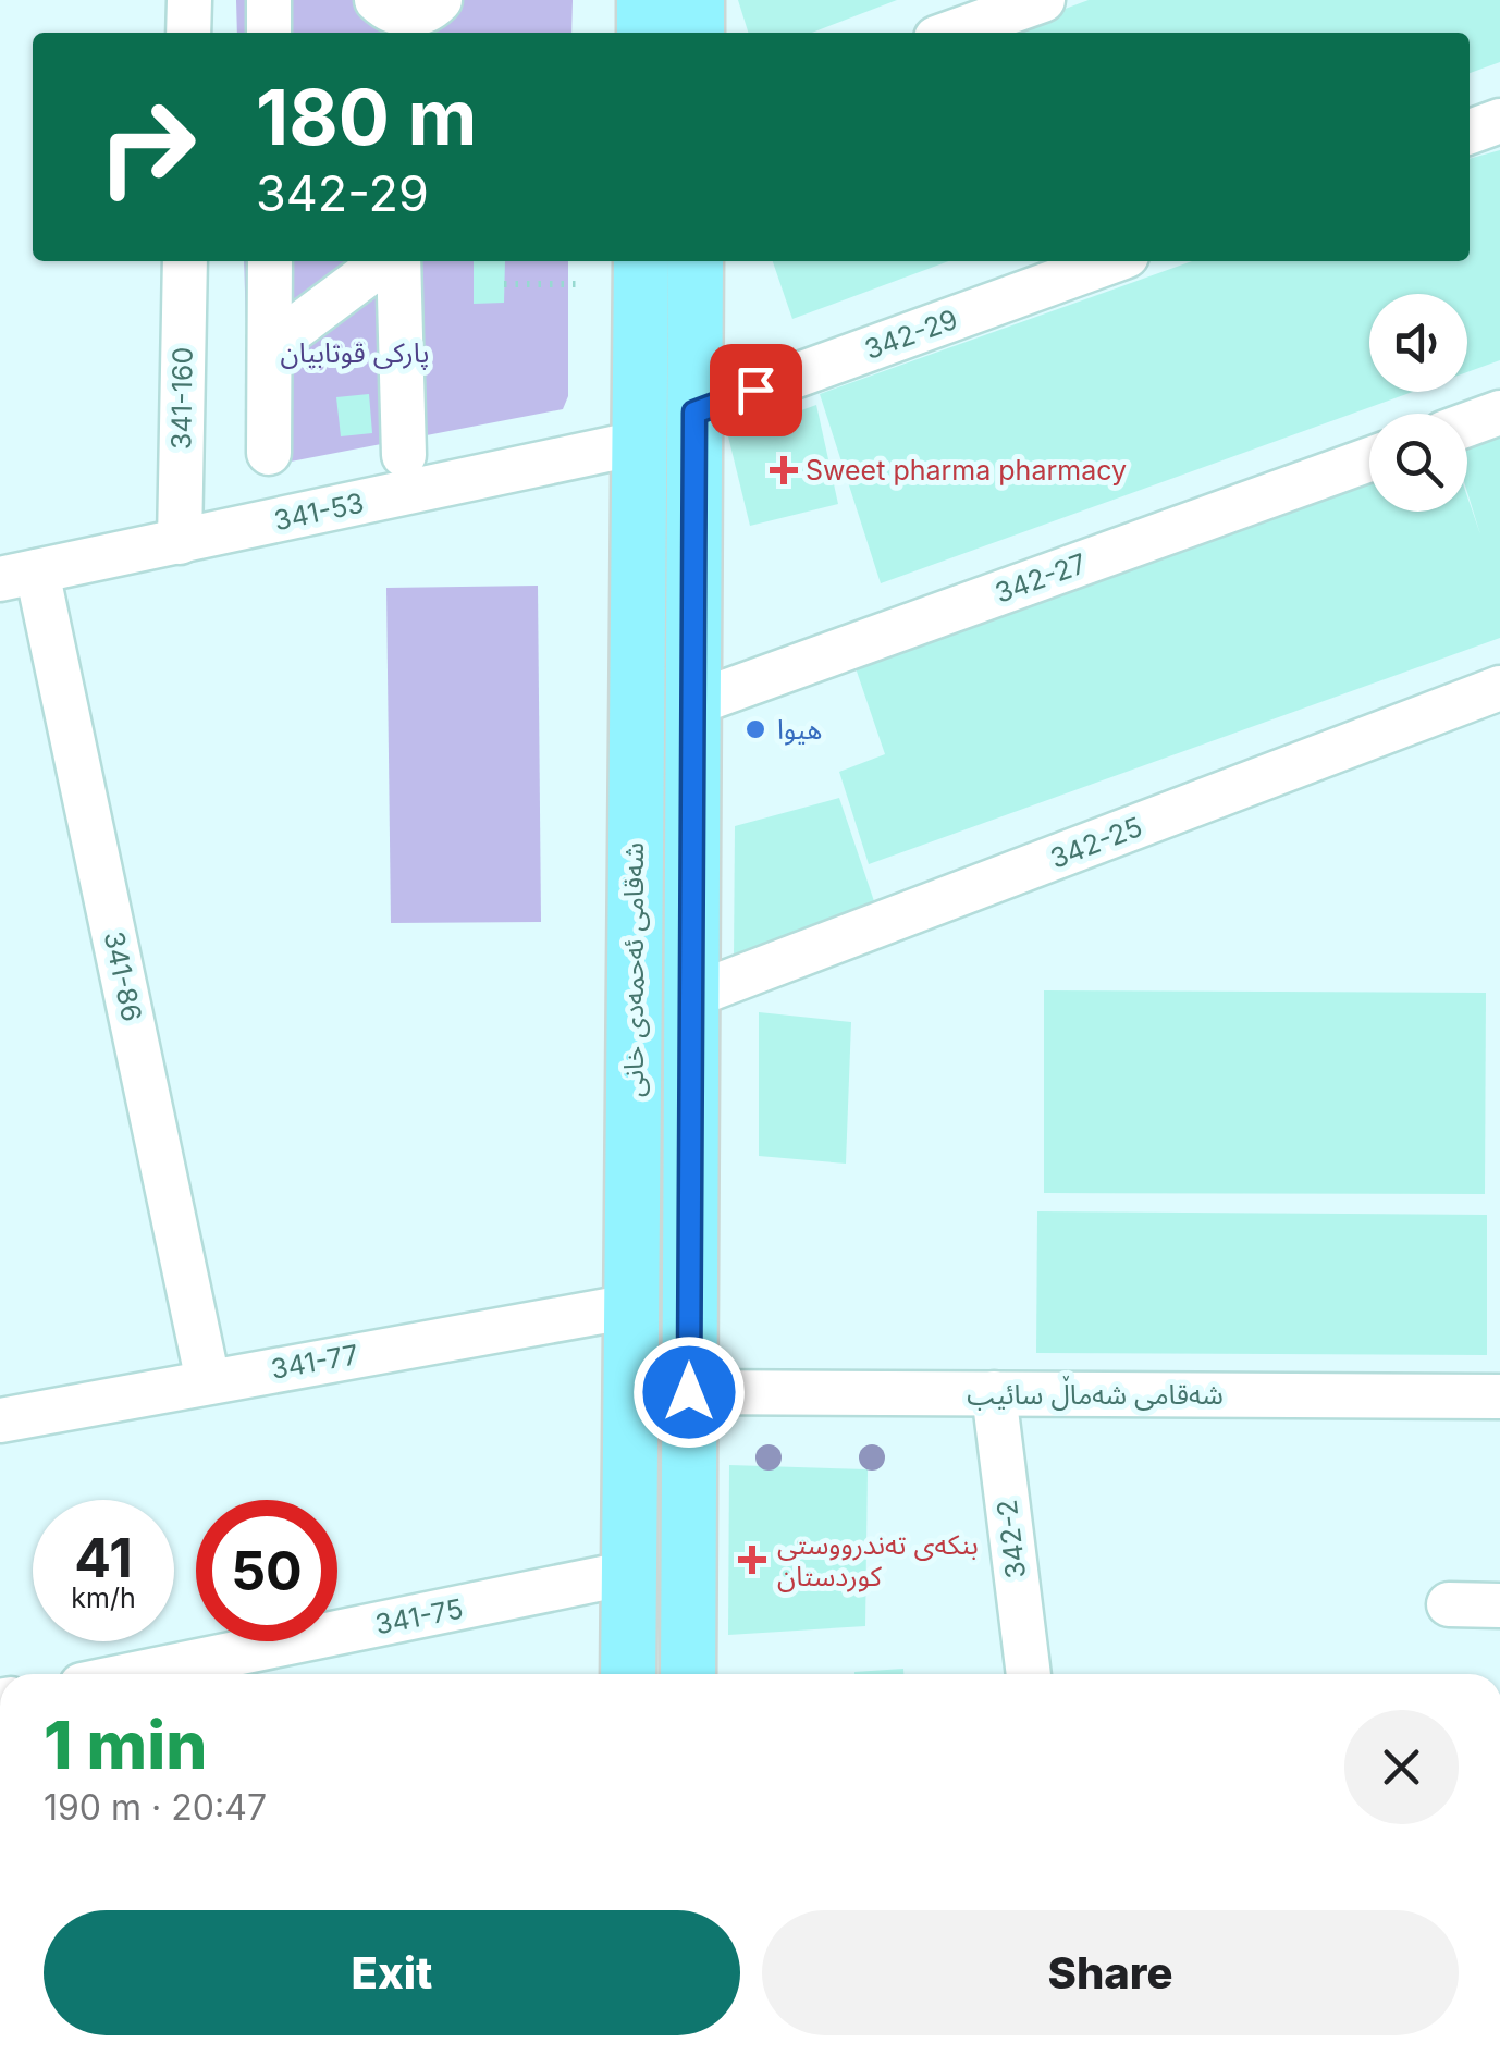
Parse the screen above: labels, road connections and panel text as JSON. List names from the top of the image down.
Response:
{
  "streets": {
    "main road": ["شەقامی ئەحمەدی خانی"],
    "street": [
      "342-29",
      "341-160",
      "341-53",
      "342-27",
      "342-25",
      "341-86",
      "341-77",
      "شەقامی شەماڵ سائیب",
      "342-2",
      "341-75"
    ]
  },
  "crossings": [
    ["341-160", "341-53"],
    ["341-53", "شەقامی ئەحمەدی خانی"],
    ["341-53", "341-86"],
    ["شەقامی ئەحمەدی خانی", "341-77"],
    ["شەقامی ئەحمەدی خانی", "341-75"],
    ["341-86", "341-77"],
    ["شەقامی شەماڵ سائیب", "342-2"]
  ],
  "parks": ["پارکی قوتابیان"],
  "places": {
    "health": ["Sweet pharma pharmacy", "بنکەی تەندرووستی کوردستان"],
    "other": ["هيوا"]
  },
  "page": {
    "turn": ["180 m", "342-29"],
    "speed": "41 km/h",
    "limit": "50",
    "heading": ["1 min", "190 m · 20:47"],
    "buttons": ["Exit", "Share"]
  }
}
